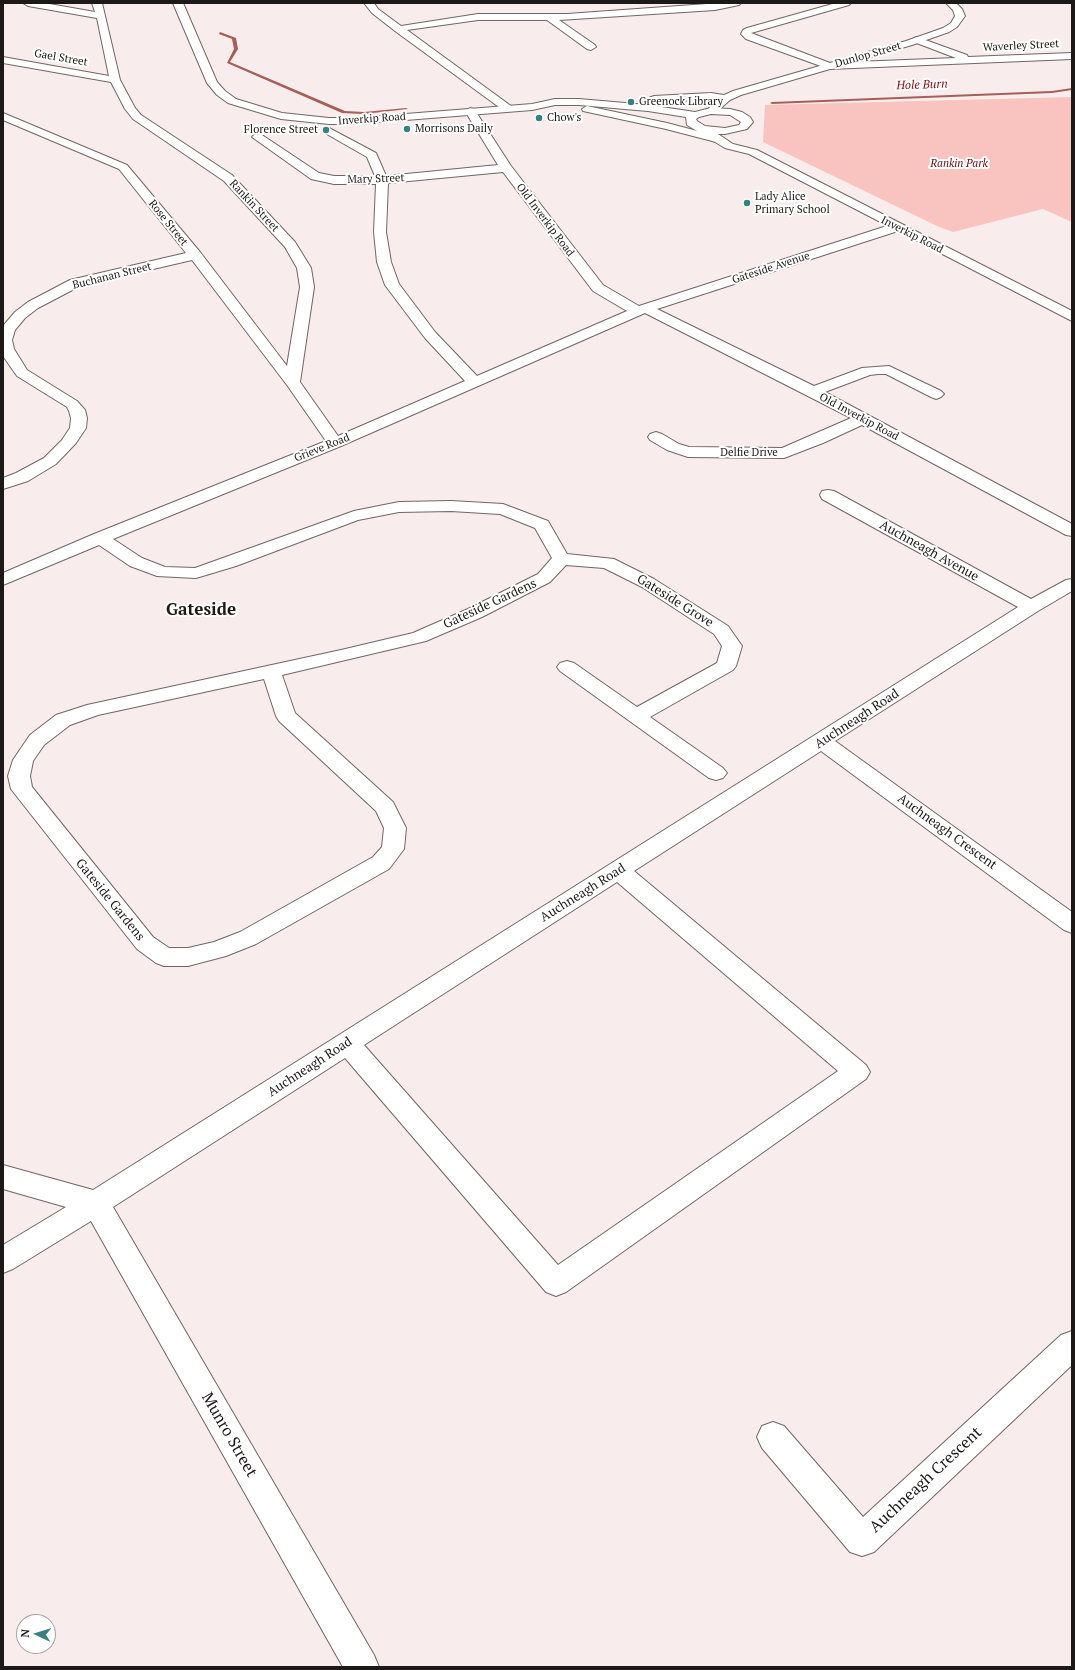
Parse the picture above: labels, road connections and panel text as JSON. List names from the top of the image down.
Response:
{
  "streets": {
    "main road": [
      "Waverley Street",
      "Dunlop Street",
      "Gael Street",
      "Inverkip Road",
      "Mary Street",
      "Rankin Street",
      "Old Inverkip Road",
      "Rose Street",
      "Gateside Avenue",
      "Buchanan Street",
      "Grieve Road",
      "Delfie Drive",
      "Auchneagh Avenue",
      "Gateside Grove",
      "Gateside Gardens",
      "Auchneagh Road",
      "Auchneagh Crescent",
      "Munro Street"
    ]
  },
  "crossings": [
    ["Waverley Street", "Dunlop Street"],
    ["Gael Street", "Rankin Street"],
    ["Inverkip Road", "Old Inverkip Road"],
    ["Inverkip Road", "Gateside Avenue"],
    ["Mary Street", "Old Inverkip Road"],
    ["Rankin Street", "Rose Street"],
    ["Old Inverkip Road", "Gateside Avenue"],
    ["Old Inverkip Road", "Grieve Road"],
    ["Old Inverkip Road", "Delfie Drive"],
    ["Rose Street", "Buchanan Street"],
    ["Gateside Avenue", "Grieve Road"],
    ["Auchneagh Avenue", "Auchneagh Road"],
    ["Gateside Grove", "Gateside Gardens"],
    ["Auchneagh Road", "Auchneagh Crescent"],
    ["Auchneagh Road", "Munro Street"]
  ],
  "districts": ["Gateside"],
  "water": ["Hole Burn"],
  "parks": ["Rankin Park"],
  "places": [
    "Greenock Library",
    "Chow's",
    "Morrisons Daily",
    "Florence Street",
    "Lady Alice Primary School"
  ],
  "north": "left"
}
